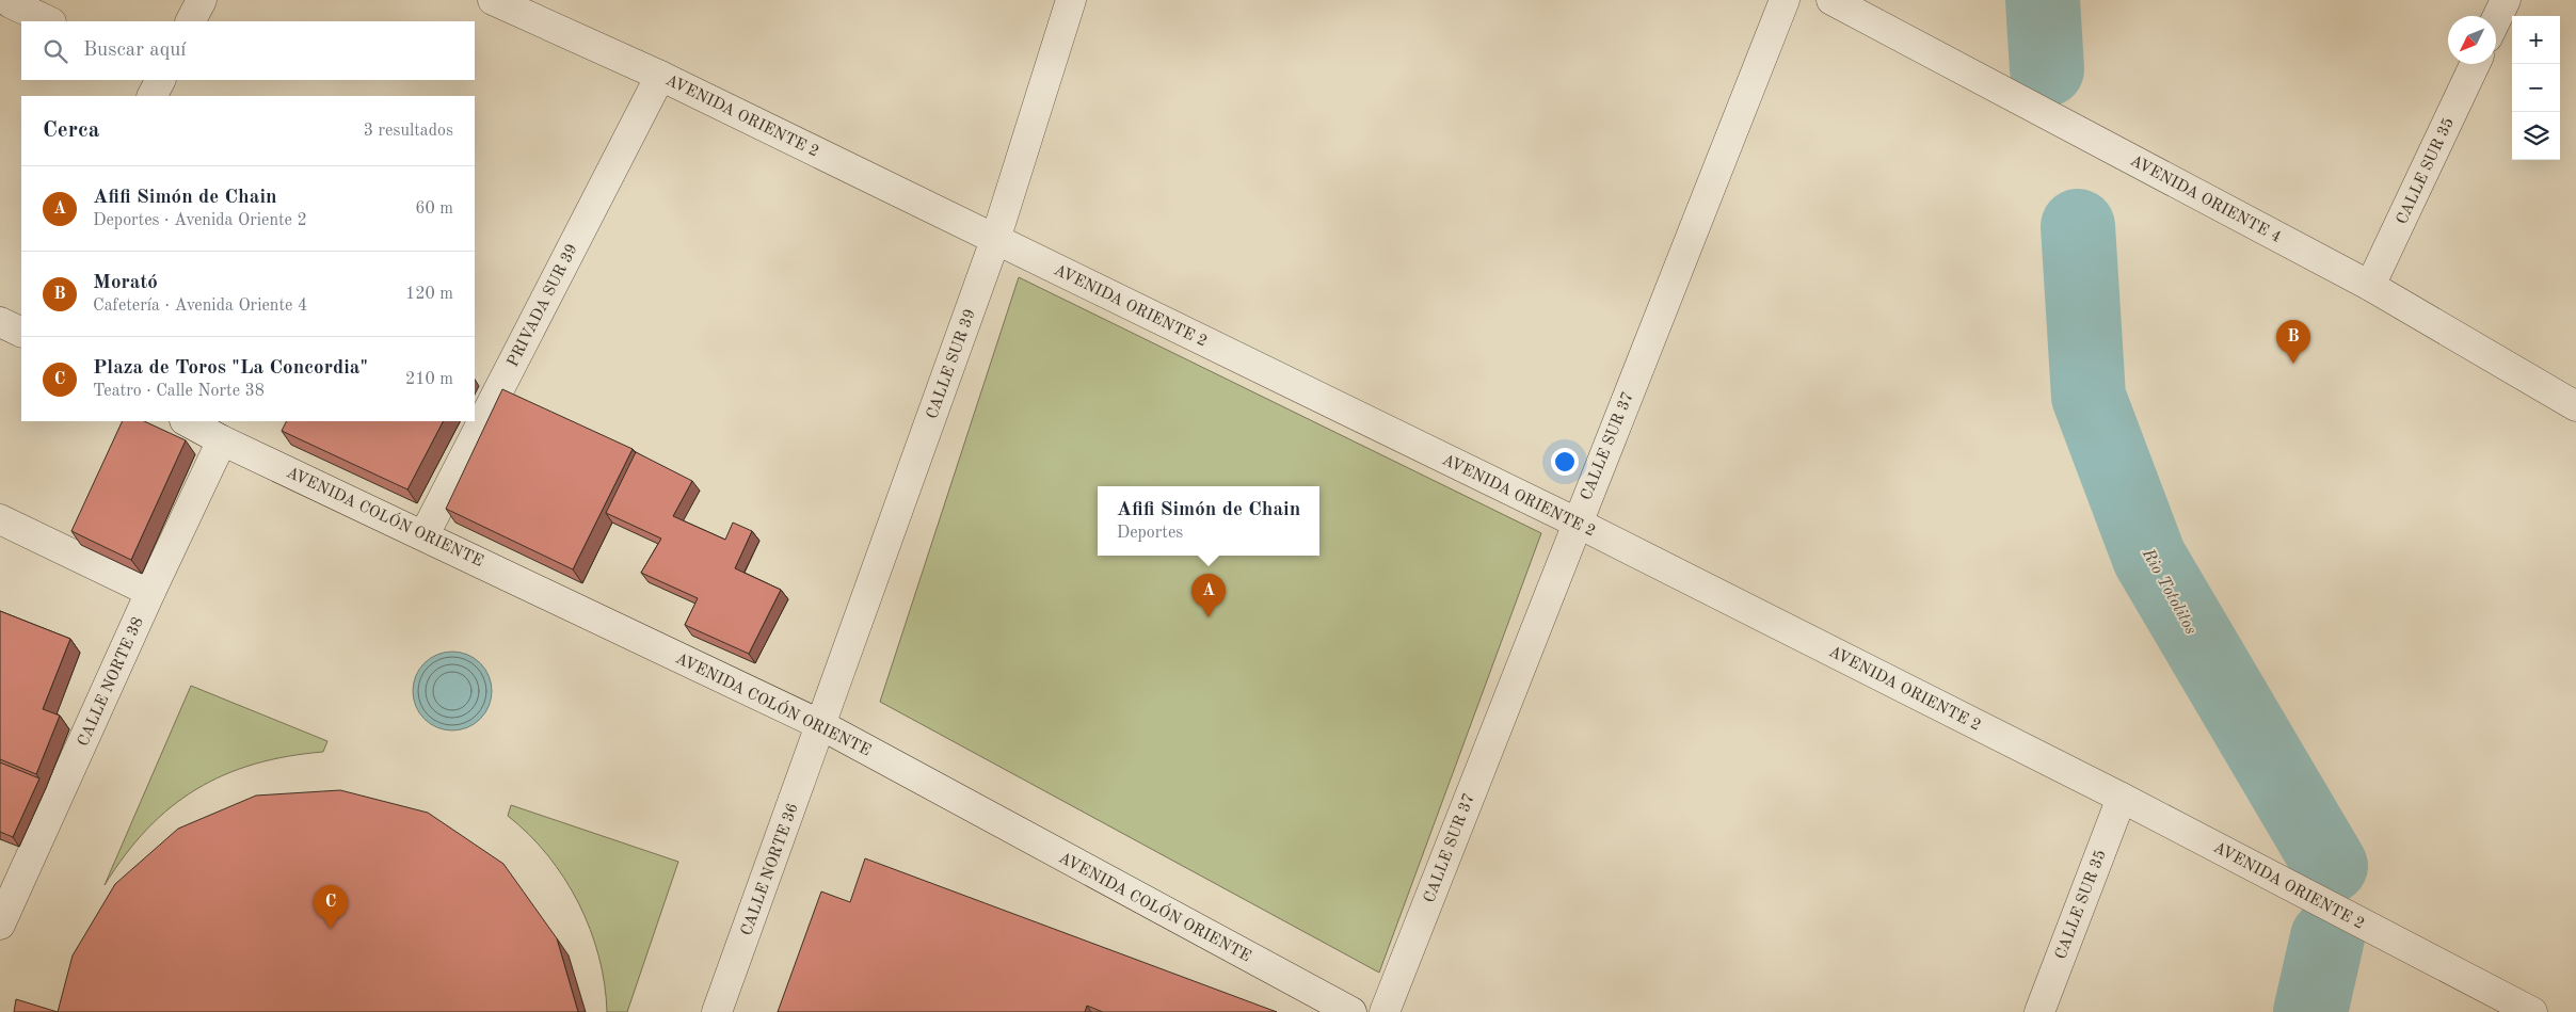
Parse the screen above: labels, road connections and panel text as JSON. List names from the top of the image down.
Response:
{
  "streets": {
    "street": [
      "AVENIDA ORIENTE 2",
      "CALLE SUR 35",
      "AVENIDA ORIENTE 4",
      "PRIVADA SUR 39",
      "CALLE SUR 39",
      "CALLE SUR 37",
      "AVENIDA COLÓN ORIENTE",
      "CALLE NORTE 38",
      "CALLE NORTE 36"
    ]
  },
  "crossings": [
    ["AVENIDA ORIENTE 2", "CALLE SUR 35"],
    ["AVENIDA ORIENTE 2", "PRIVADA SUR 39"],
    ["AVENIDA ORIENTE 2", "CALLE SUR 39"],
    ["AVENIDA ORIENTE 2", "CALLE SUR 37"],
    ["CALLE SUR 35", "AVENIDA ORIENTE 4"],
    ["PRIVADA SUR 39", "AVENIDA COLÓN ORIENTE"],
    ["CALLE SUR 39", "AVENIDA COLÓN ORIENTE"],
    ["CALLE SUR 39", "CALLE NORTE 36"],
    ["AVENIDA COLÓN ORIENTE", "CALLE NORTE 38"],
    ["AVENIDA COLÓN ORIENTE", "CALLE NORTE 36"]
  ],
  "water": ["Rio Totolitos"],
  "north": "bottom left",
  "page": {
    "map_buttons": ["+", "−"],
    "search": "Buscar aquí",
    "heading": ["Cerca", "3 resultados"],
    "list": [
      {
        "mark": "A",
        "name": "Afifi Simón de Chain",
        "note": "Deportes · Avenida Oriente 2",
        "value": "60 m"
      },
      {
        "mark": "B",
        "name": "Morató",
        "note": "Cafetería · Avenida Oriente 4",
        "value": "120 m"
      },
      {
        "mark": "C",
        "name": "Plaza de Toros \"La Concordia\"",
        "note": "Teatro · Calle Norte 38",
        "value": "210 m"
      }
    ],
    "pins": ["B", "A", "C"],
    "popup": ["Afifi Simón de Chain", "Deportes"]
  }
}
